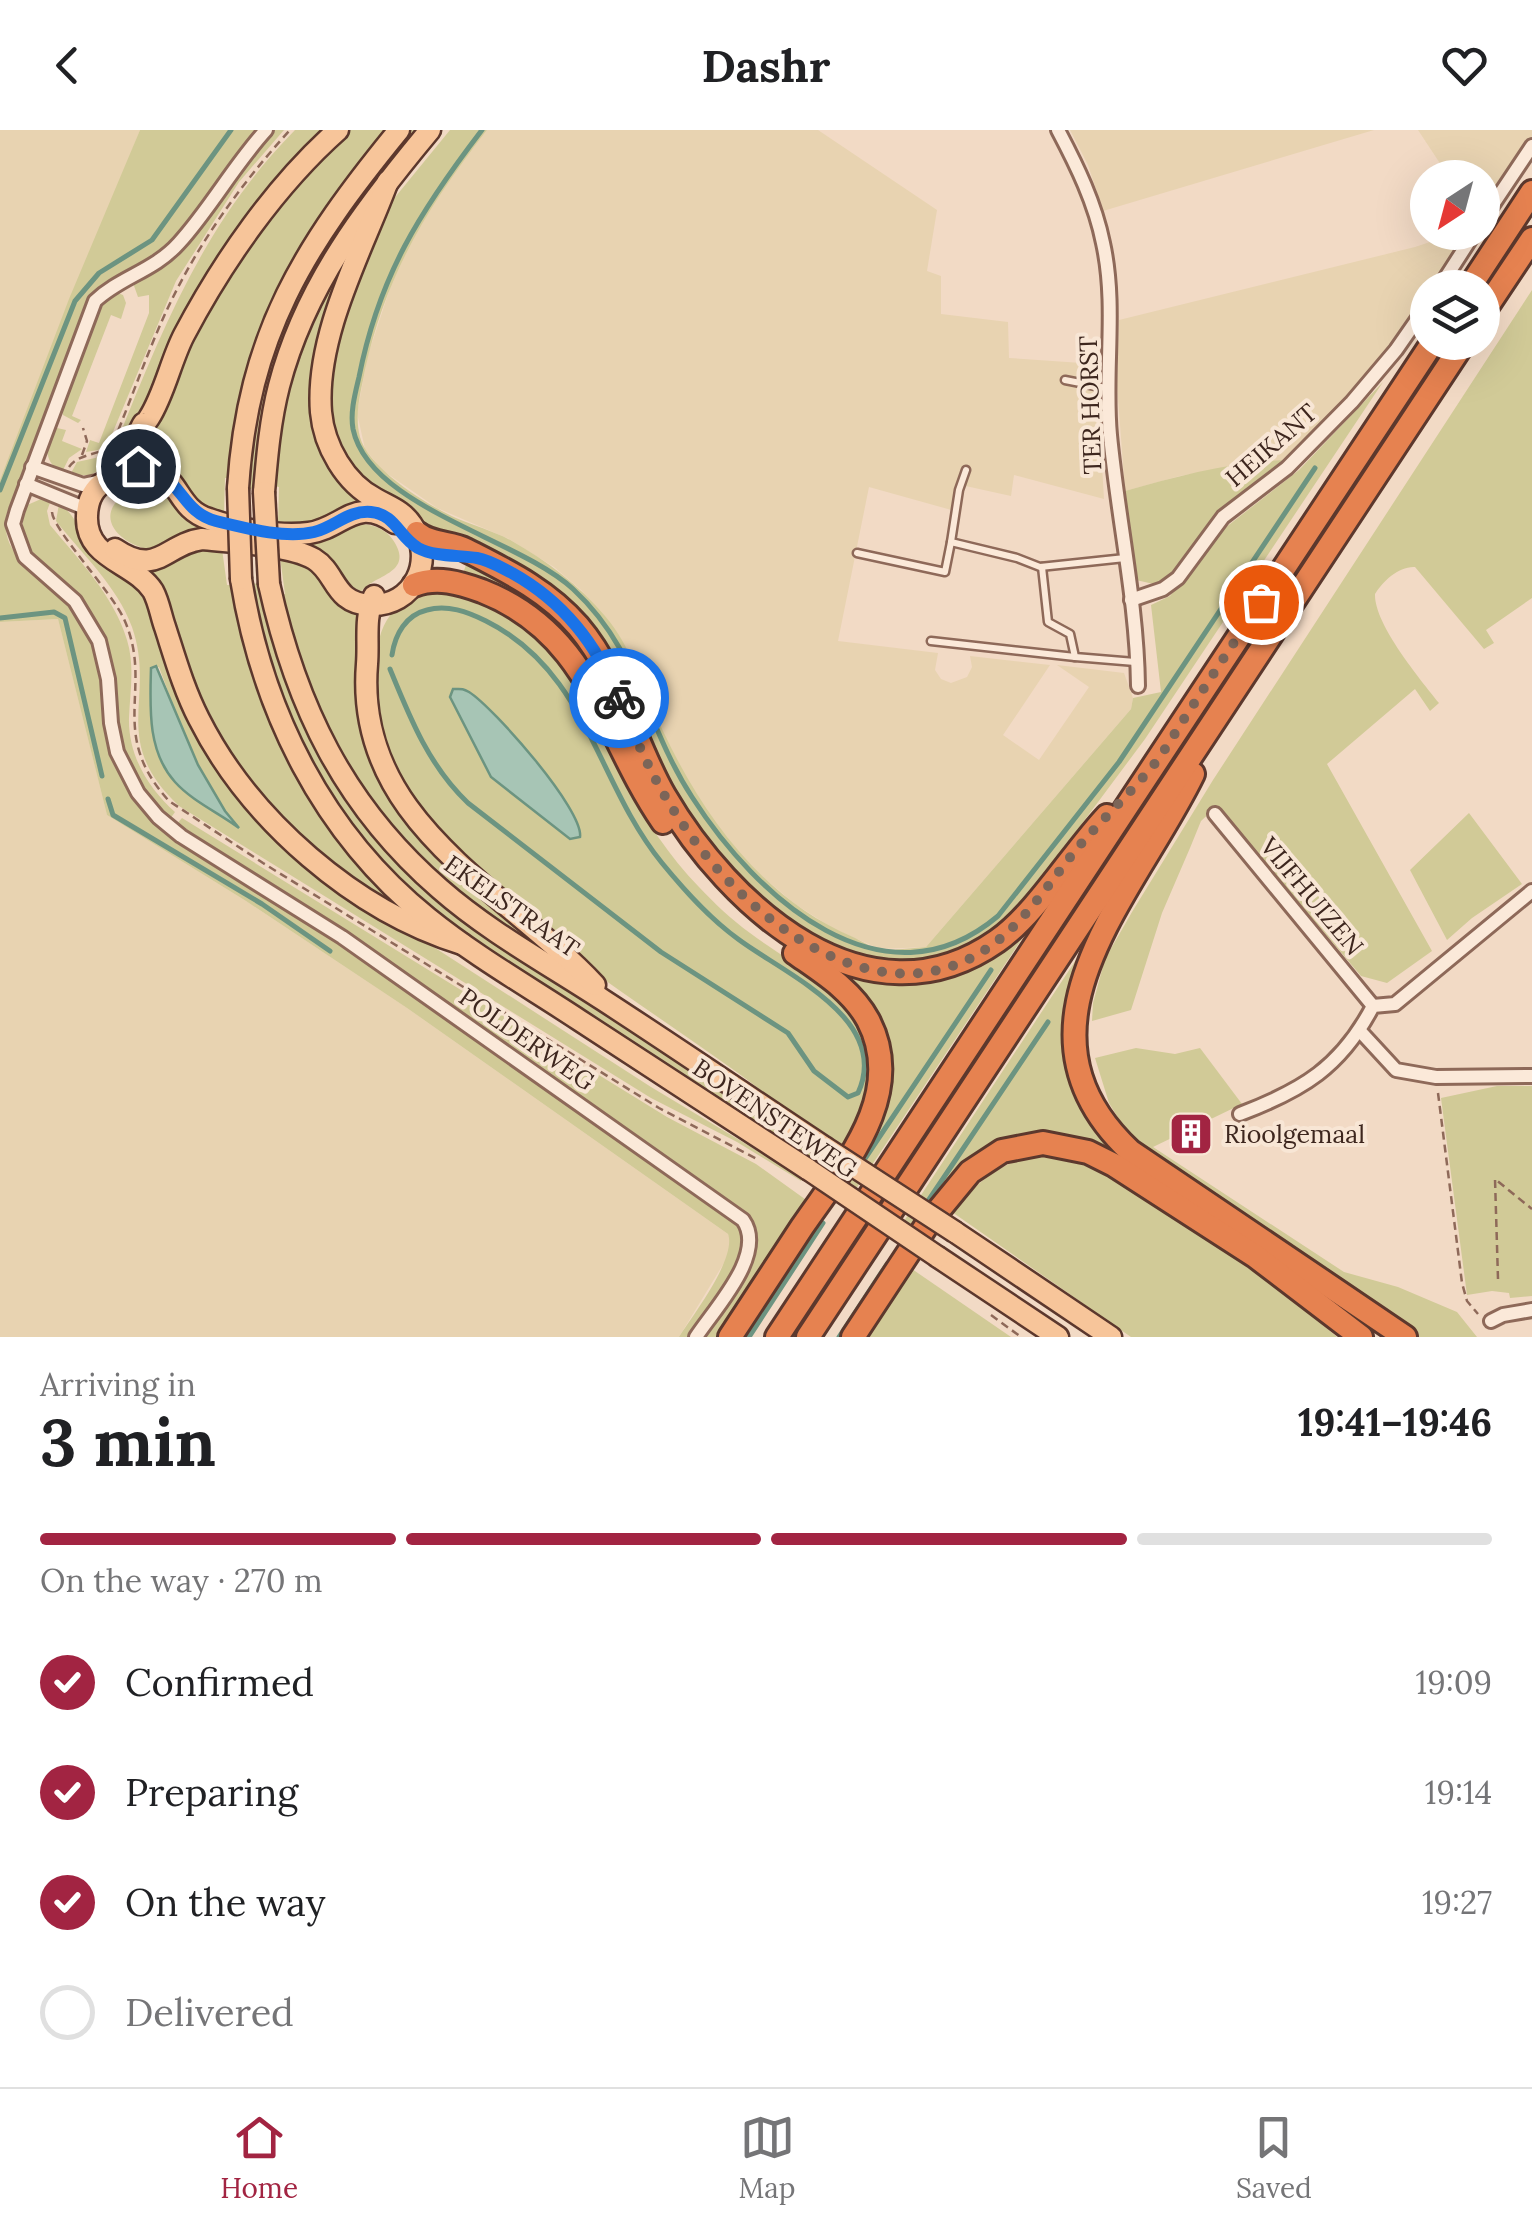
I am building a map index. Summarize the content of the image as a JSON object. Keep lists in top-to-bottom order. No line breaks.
{"streets":{"main road":["EKELSTRAAT","BOVENSTEWEG"],"street":["TER HORST","HEIKANT","VIJFHUIZEN","POLDERWEG"]},"crossings":[["TER HORST","HEIKANT"],["EKELSTRAAT","BOVENSTEWEG"]],"places":{"building":["Rioolgemaal"]},"north":"bottom left","page":{"header":"Dashr","heading":["3 min","Arriving in","19:41–19:46"],"bar":"On the way · 270 m","list":[["Confirmed","19:09"],["Preparing","19:14"],["On the way","19:27"],"Delivered"],"tabs":["Home","Map","Saved"]}}
